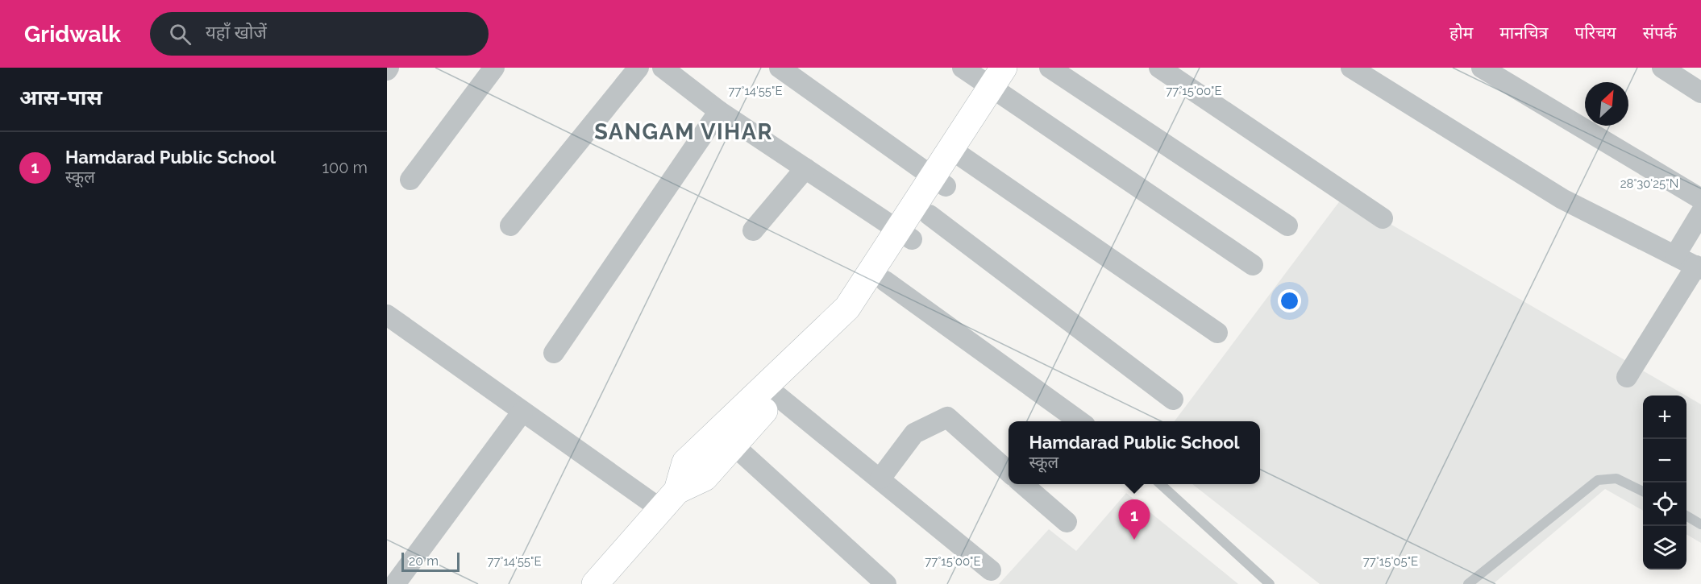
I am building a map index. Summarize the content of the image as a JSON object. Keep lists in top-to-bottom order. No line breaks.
{"districts":["SANGAM VIHAR"],"scale_bar":"20 m","north":"top right","page":{"header":"Gridwalk","search":"यहाँ खोजें","nav":["होम","मानचित्र","परिचय","संपर्क"],"heading":"आस-पास","list":[{"mark":"1","name":"Hamdarad Public School","note":"स्कूल","value":"100 m"}],"map_buttons":["+","−"],"popup":["Hamdarad Public School","स्कूल"],"pins":"1","scale":"20 m"},"coordinates":["77°14'55\"E","77°15'00\"E","28°30'25\"N","77°15'05\"E"]}
